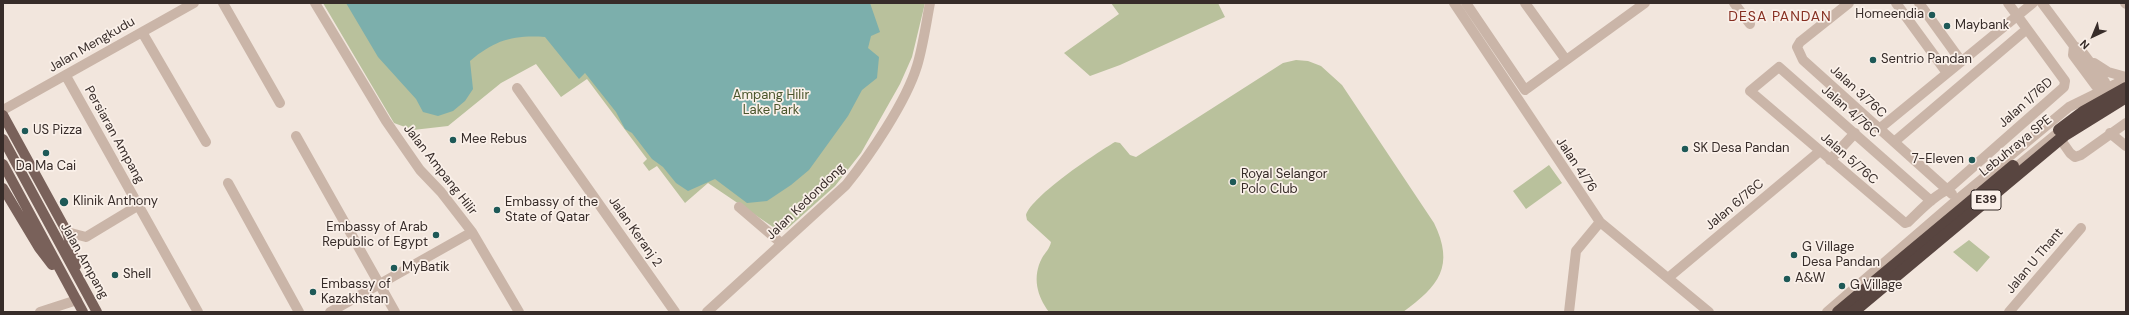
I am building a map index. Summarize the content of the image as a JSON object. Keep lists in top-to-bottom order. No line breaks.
{"streets":{"highway":["Lebuhraya SPE","E39"],"main road":["Jalan Ampang"],"street":["Jalan Mengkudu","Jalan 3/76C","Jalan 1/76D","Jalan 4/76C","Persiaran Ampang","Jalan 5/76C","Jalan 4/76","Jalan Ampang Hilir","Jalan Kedondong","Jalan 6/76C","Jalan Keranj 2","Jalan U Thant"]},"crossings":[["Jalan Mengkudu","Persiaran Ampang"],["Jalan 3/76C","Jalan 1/76D"],["Jalan 4/76C","Jalan 5/76C"],["Jalan 5/76C","Jalan 6/76C"],["Jalan 4/76","Jalan 6/76C"]],"districts":["DESA PANDAN"],"parks":["Ampang Hilir Lake Park"],"places":["Homeendia","Maybank","Sentrio Pandan","US Pizza","Mee Rebus","SK Desa Pandan","Da Ma Cai","7-Eleven","Royal Selangor Polo Club","Klinik Anthony","Embassy of the State of Qatar","Embassy of Arab Republic of Egypt","G Village Desa Pandan","MyBatik","Shell","A&W","G Village","Embassy of Kazakhstan"],"north":"bottom left"}
